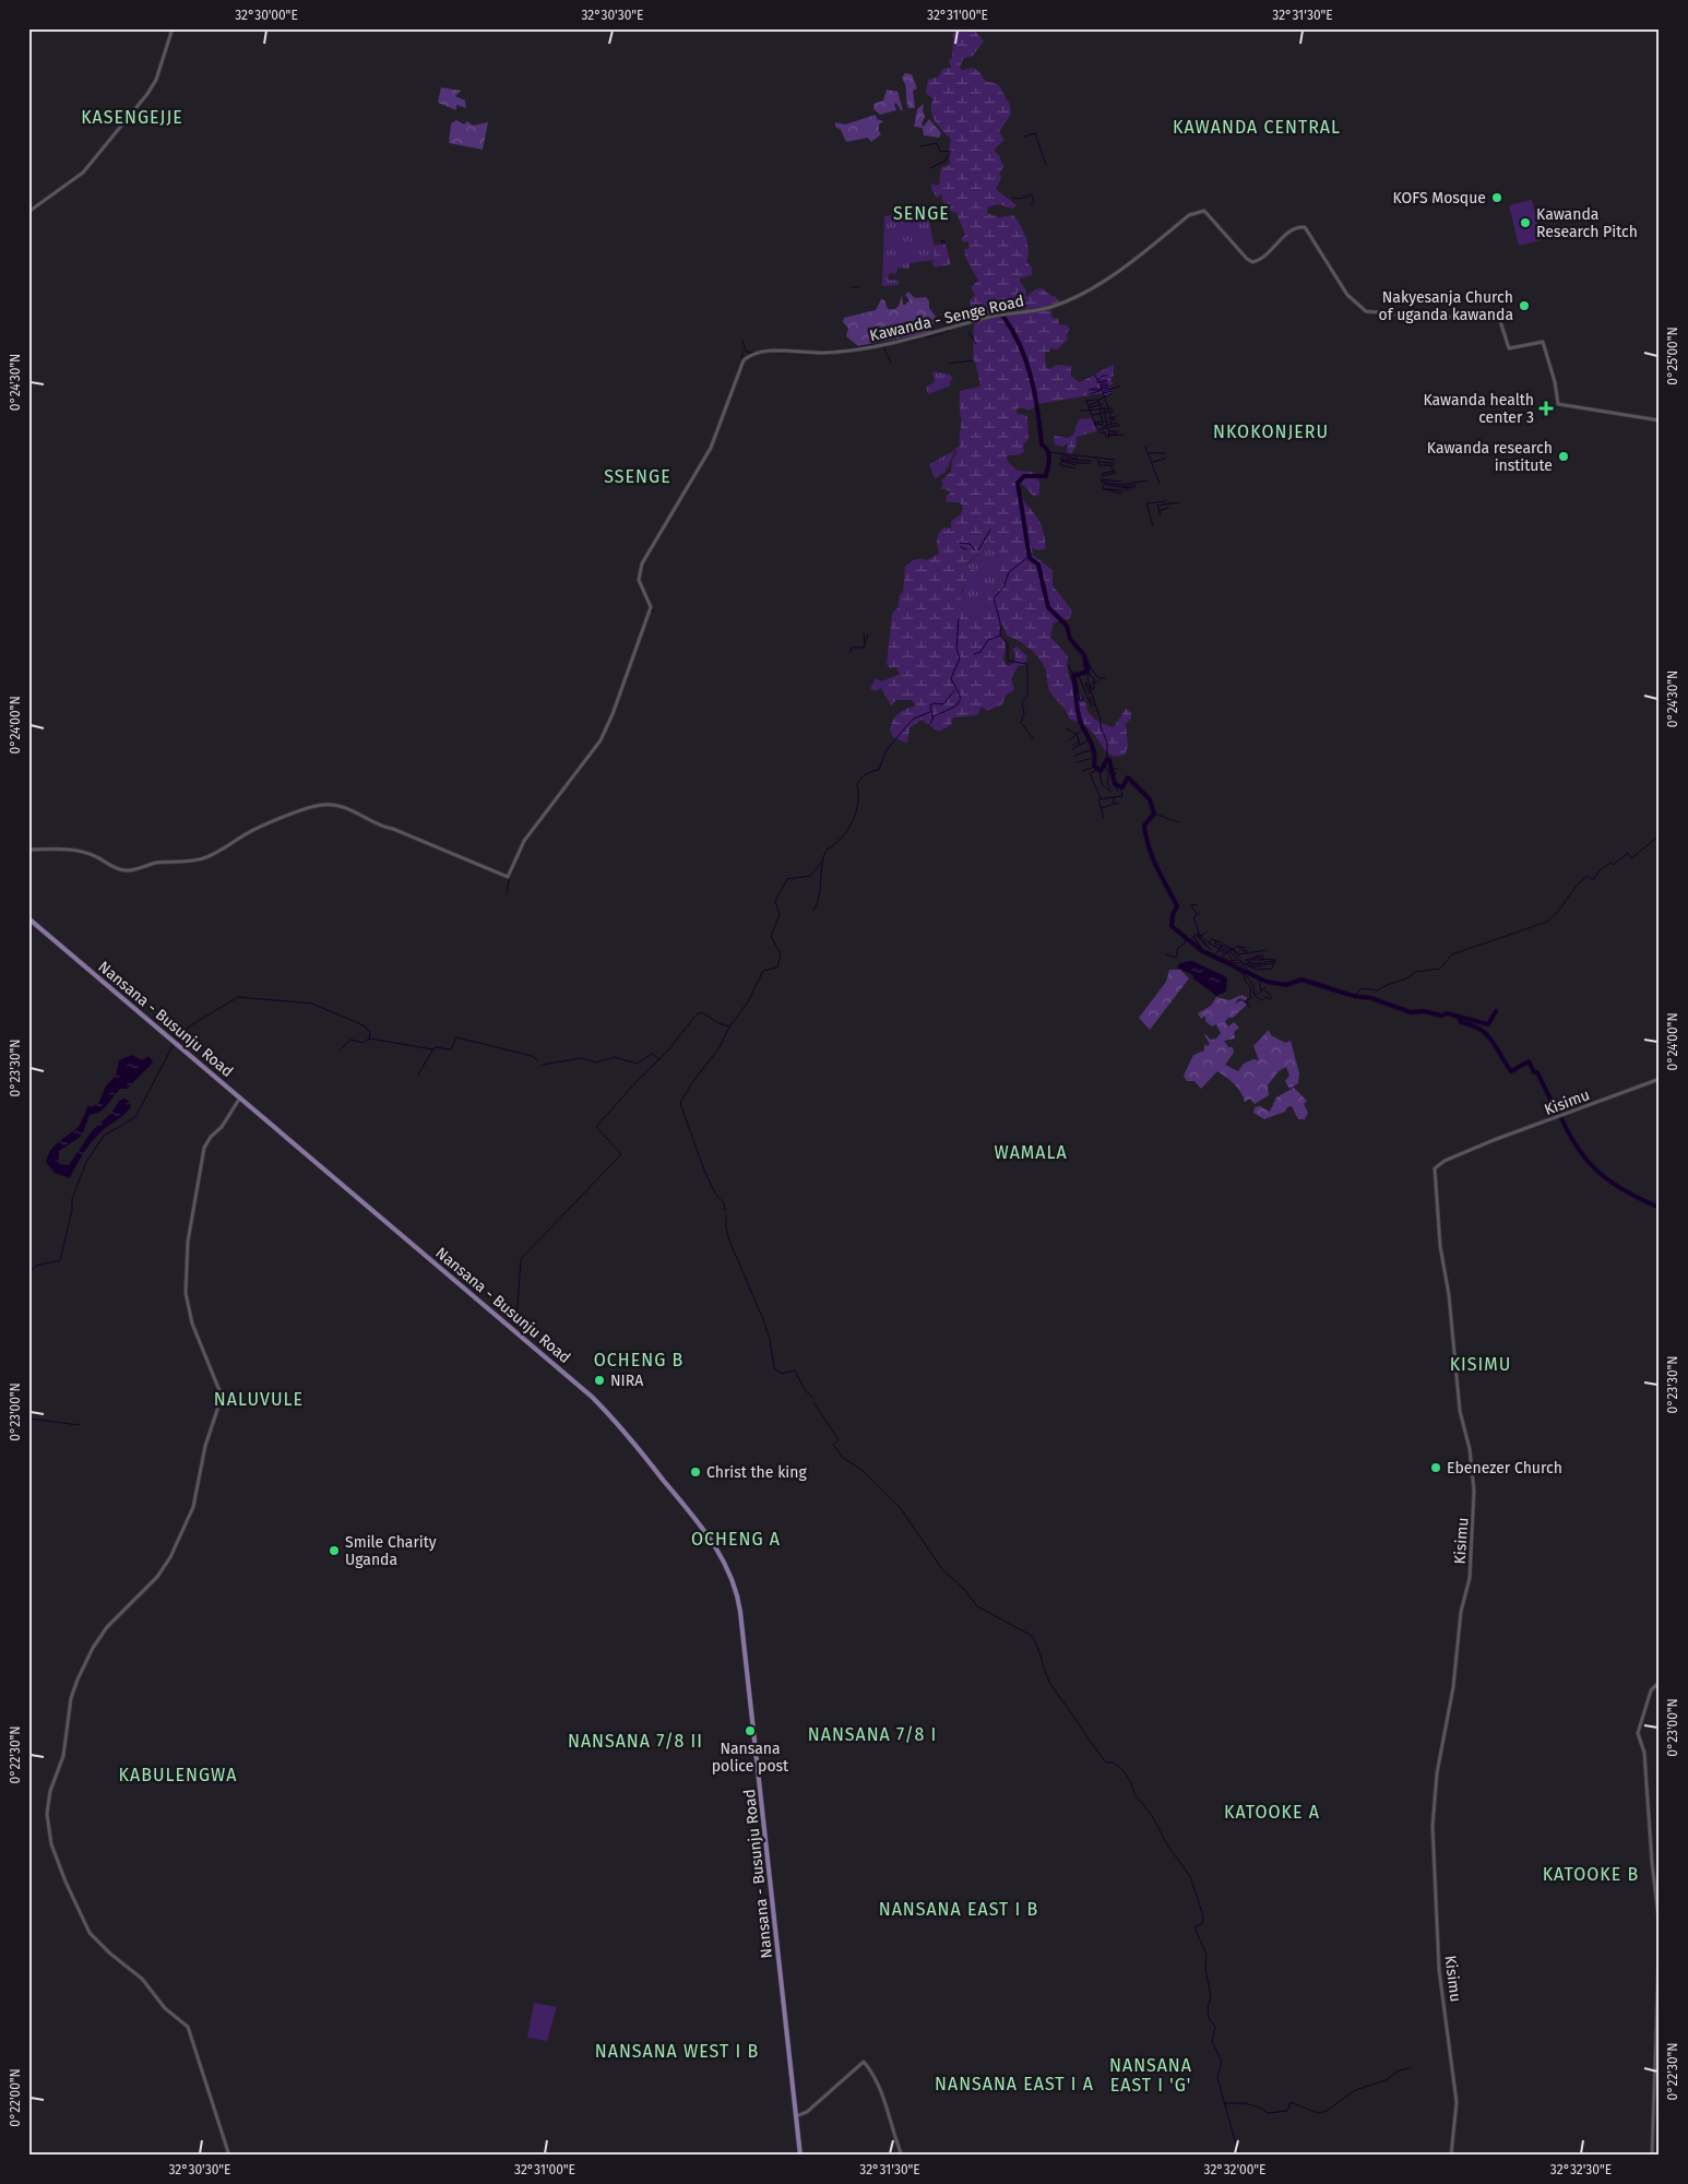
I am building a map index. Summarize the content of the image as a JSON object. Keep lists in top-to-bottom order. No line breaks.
{"streets":{"main road":["Nansana - Busunju Road"],"street":["Kawanda - Senge Road","Kisimu"]},"districts":["KASENGEJJE","KAWANDA CENTRAL","SENGE","NKOKONJERU","SSENGE","WAMALA","OCHENG B","KISIMU","NALUVULE","OCHENG A","NANSANA 7/8 I","NANSANA 7/8 II","KABULENGWA","KATOOKE A","KATOOKE B","NANSANA EAST I B","NANSANA WEST I B","NANSANA EAST I 'G'","NANSANA EAST I A"],"places":{"other":["KOFS Mosque","Kawanda Research Pitch","Nakyesanja Church of uganda kawanda","Kawanda research institute","NIRA","Ebenezer Church","Christ the king","Smile Charity Uganda","Nansana police post"],"health":["Kawanda health center 3"]},"coordinates":["32°30'00\"E","32°30'30\"E","32°31'00\"E","32°31'30\"E","0°25'00\"N","0°24'30\"N","0°24'00\"N","0°23'30\"N","0°23'00\"N","0°22'30\"N","0°22'00\"N","32°32'00\"E","32°32'30\"E"]}
